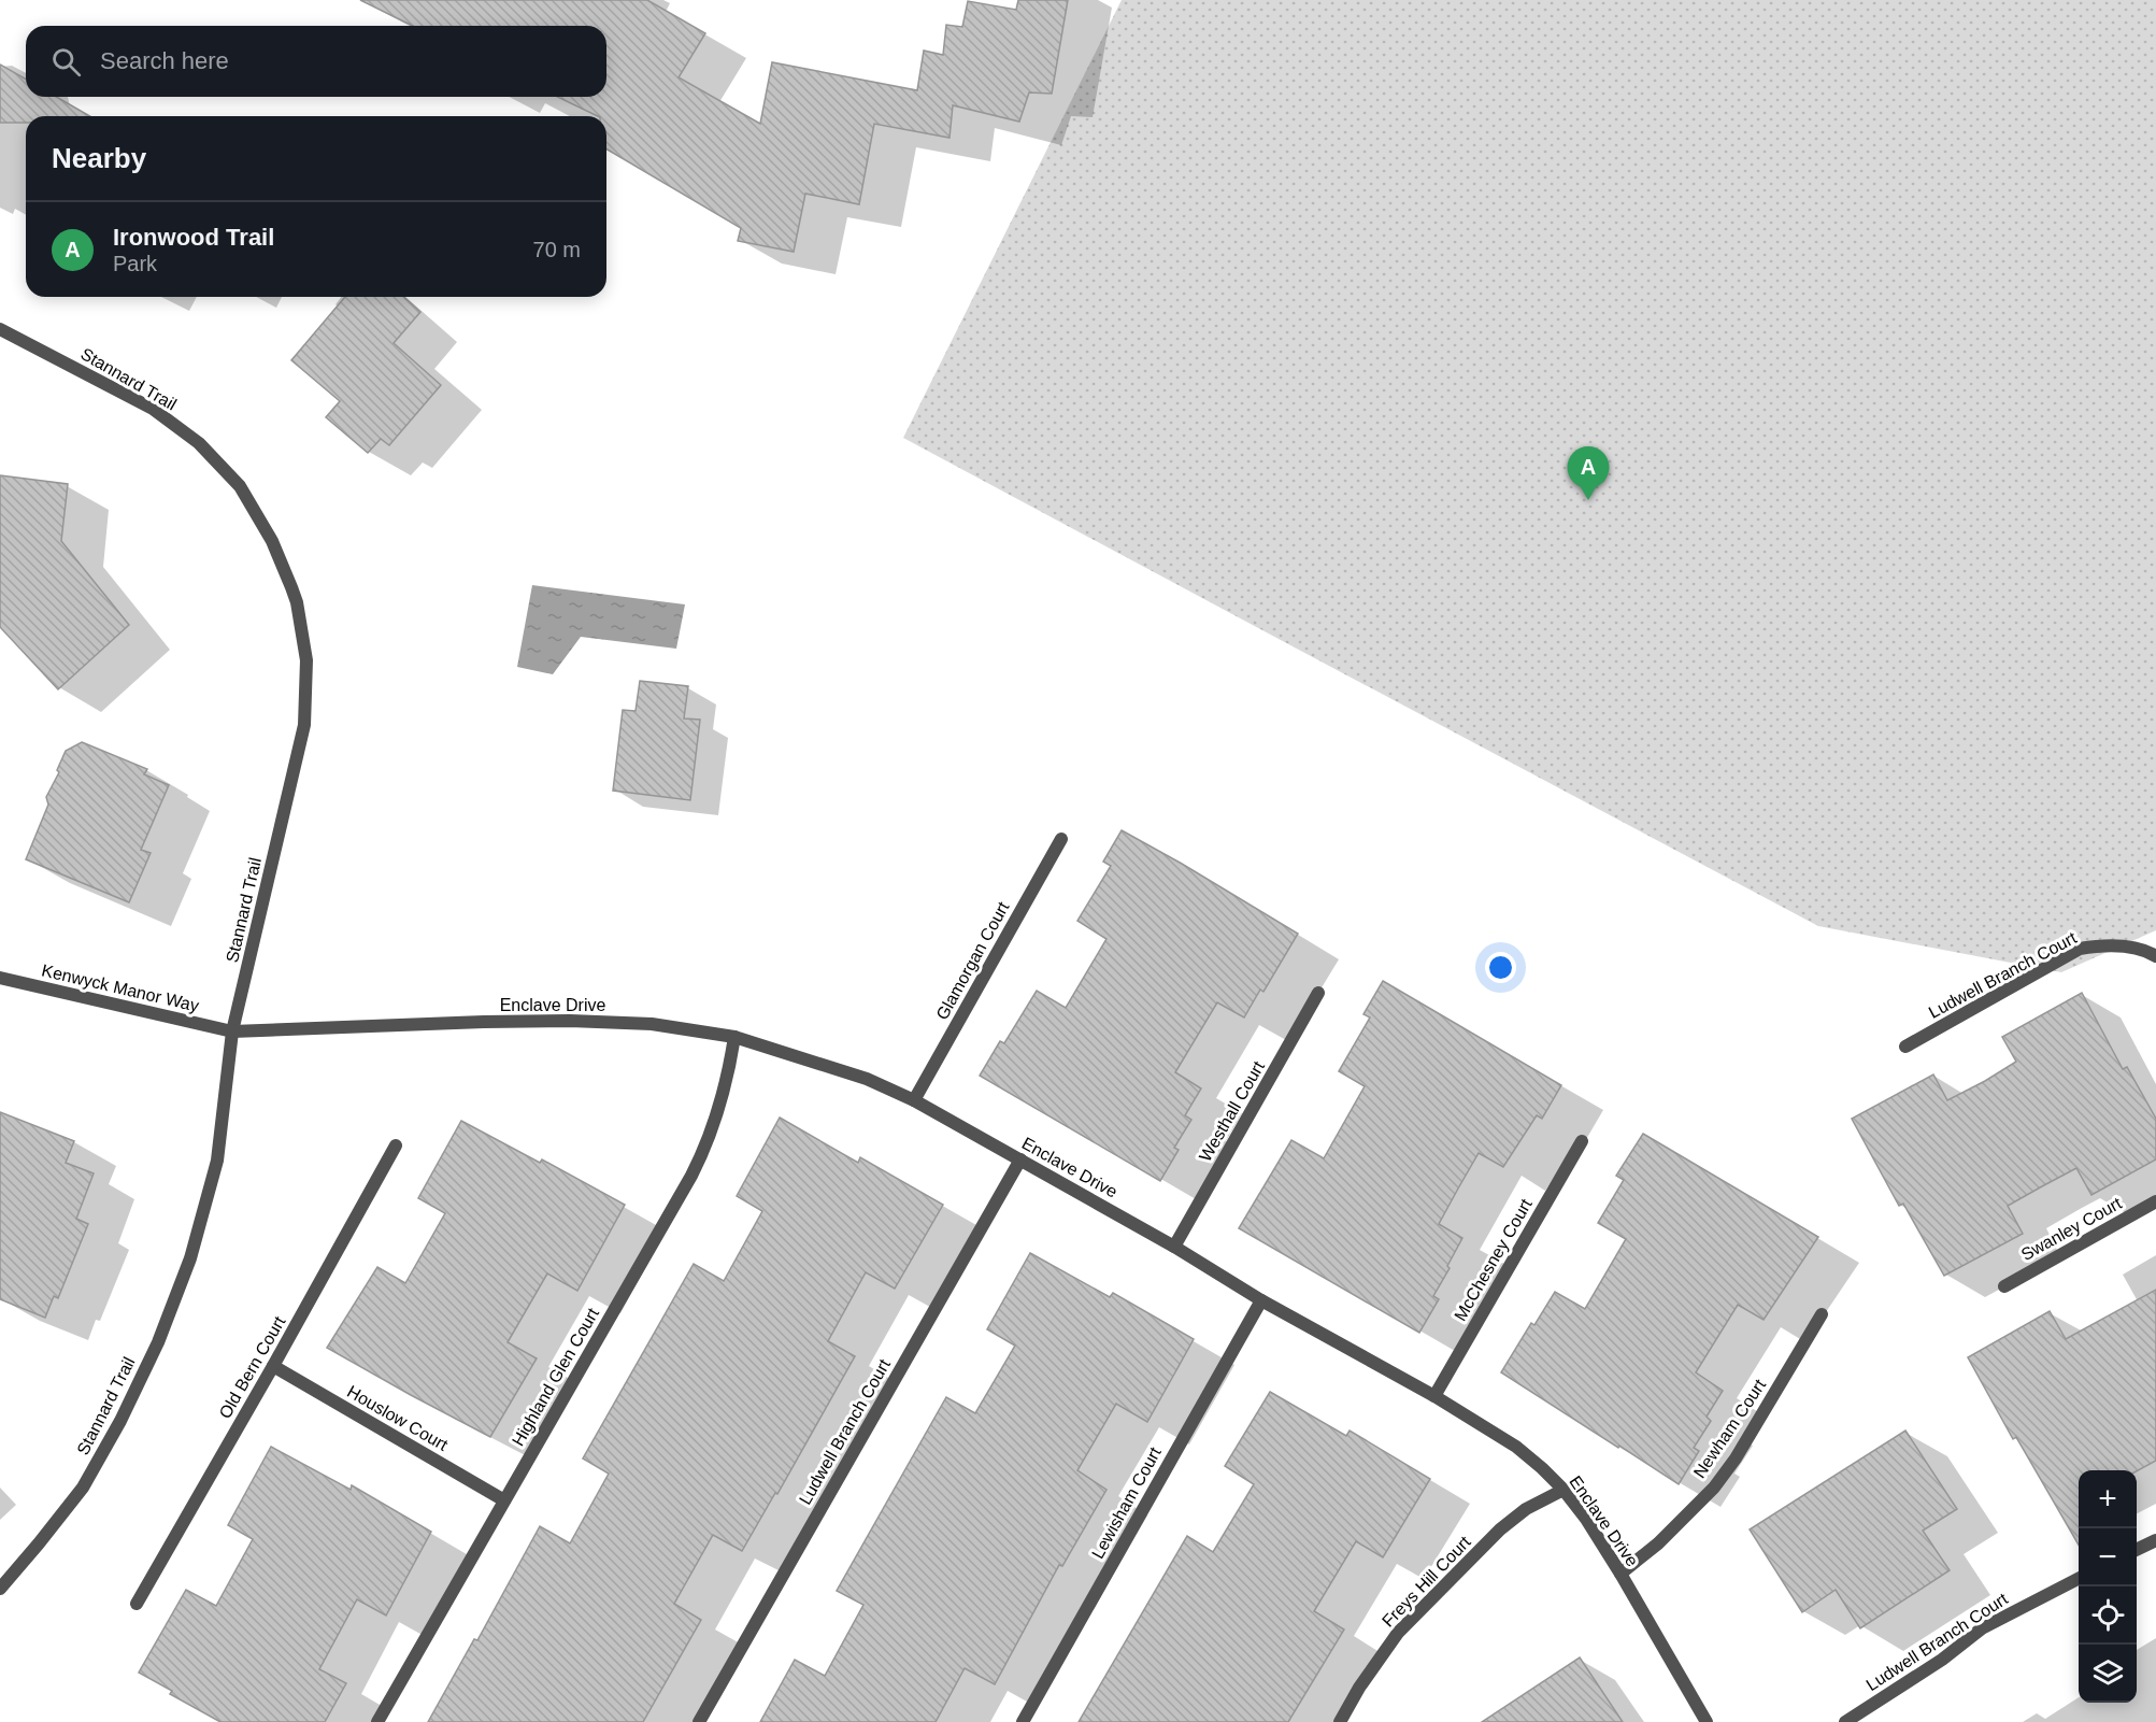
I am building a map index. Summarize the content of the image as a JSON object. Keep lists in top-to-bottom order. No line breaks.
{"streets":{"street":["Stannard Trail","Glamorgan Court","Ludwell Branch Court","Kenwyck Manor Way","Enclave Drive","Westhall Court","Swanley Court","McChesney Court","Old Bern Court","Highland Glen Court","Houslow Court","Newham Court","Lewisham Court","Freys Hill Court"]},"crossings":[["Stannard Trail","Kenwyck Manor Way"],["Stannard Trail","Enclave Drive"],["Glamorgan Court","Enclave Drive"],["Ludwell Branch Court","Enclave Drive"],["Kenwyck Manor Way","Enclave Drive"],["Enclave Drive","Westhall Court"],["Enclave Drive","McChesney Court"],["Enclave Drive","Highland Glen Court"],["Enclave Drive","Newham Court"],["Enclave Drive","Lewisham Court"],["Enclave Drive","Freys Hill Court"],["Old Bern Court","Houslow Court"],["Highland Glen Court","Houslow Court"]],"page":{"search":"Search here","heading":"Nearby","list":[{"mark":"A","name":"Ironwood Trail","note":"Park","value":"70 m"}],"pins":"A","map_buttons":["+","−"]}}
